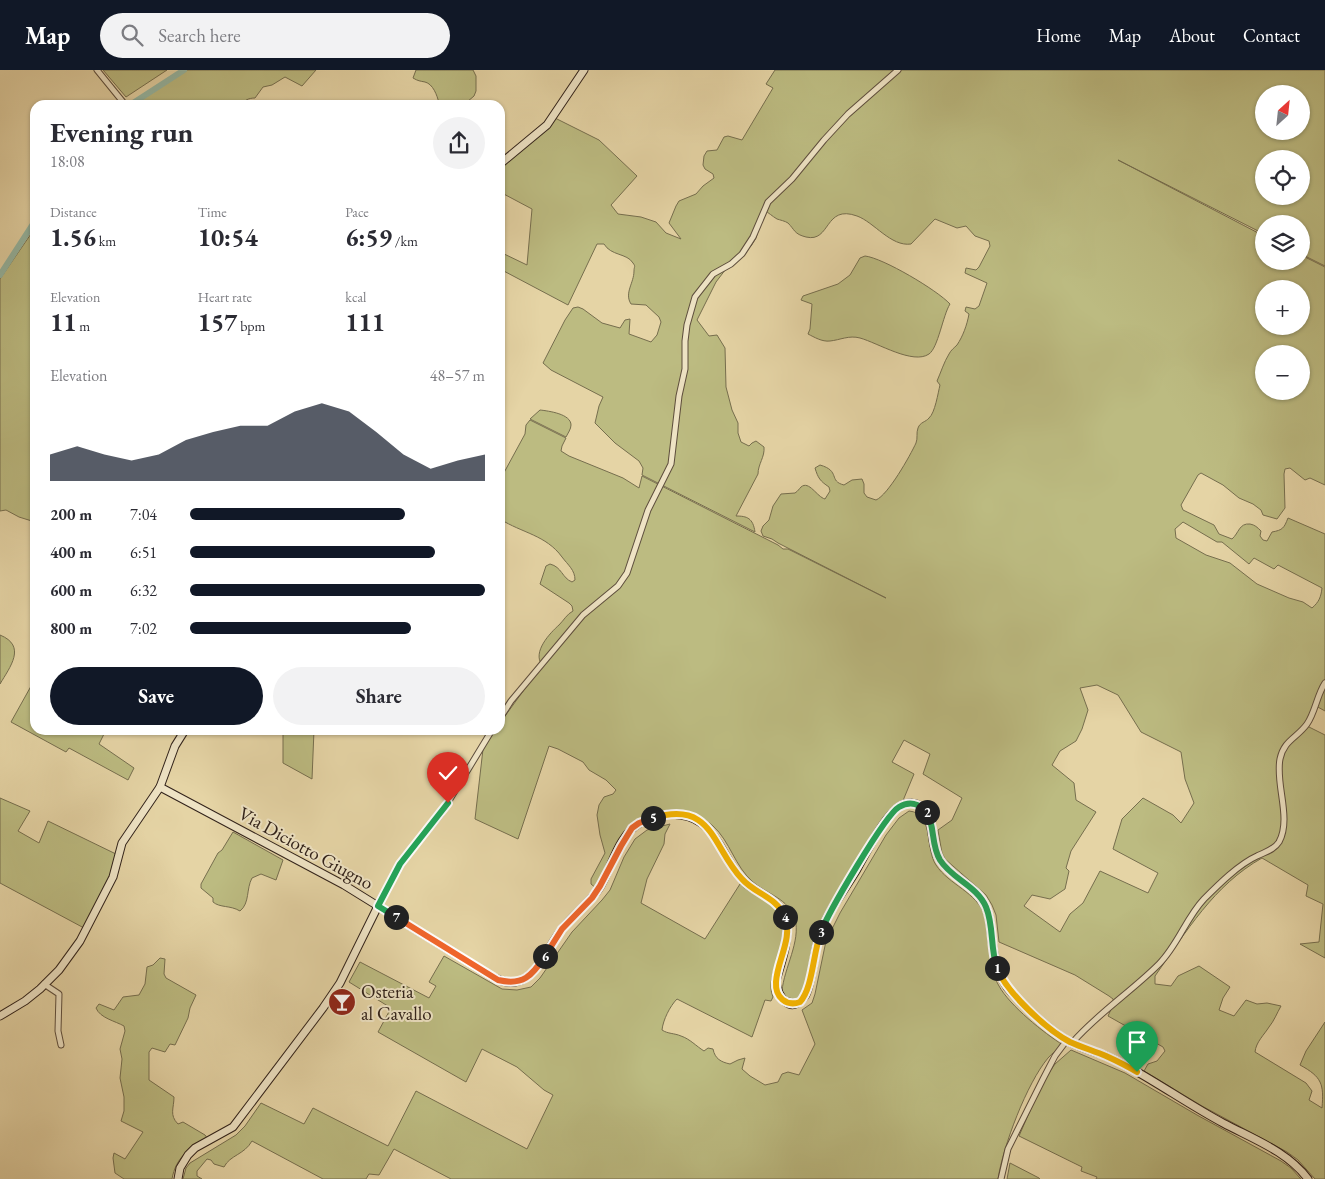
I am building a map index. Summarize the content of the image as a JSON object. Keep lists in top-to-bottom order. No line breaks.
{"streets":{"main road":["Via Diciotto Giugno"]},"places":{"bar":["Osteria al Cavallo"]},"north":"top right","page":{"header":"Map","search":"Search here","nav":["Home","Map","About","Contact"],"map_buttons":["+","−"],"heading":["Evening run","18:08"],"stats":[["Distance","1.56 km"],["Time","10:54"],["Pace","6:59 /km"],["Elevation","11 m"],["Heart rate","157 bpm"],["kcal","111"]],"chart":["Elevation","48–57 m"],"list":[{"name":"200 m","note":"7:04"},{"name":"400 m","note":"6:51"},{"name":"600 m","note":"6:32"},{"name":"800 m","note":"7:02"}],"buttons":["Save","Share"],"pins":["2","5","4","7","3","6","1"]}}
